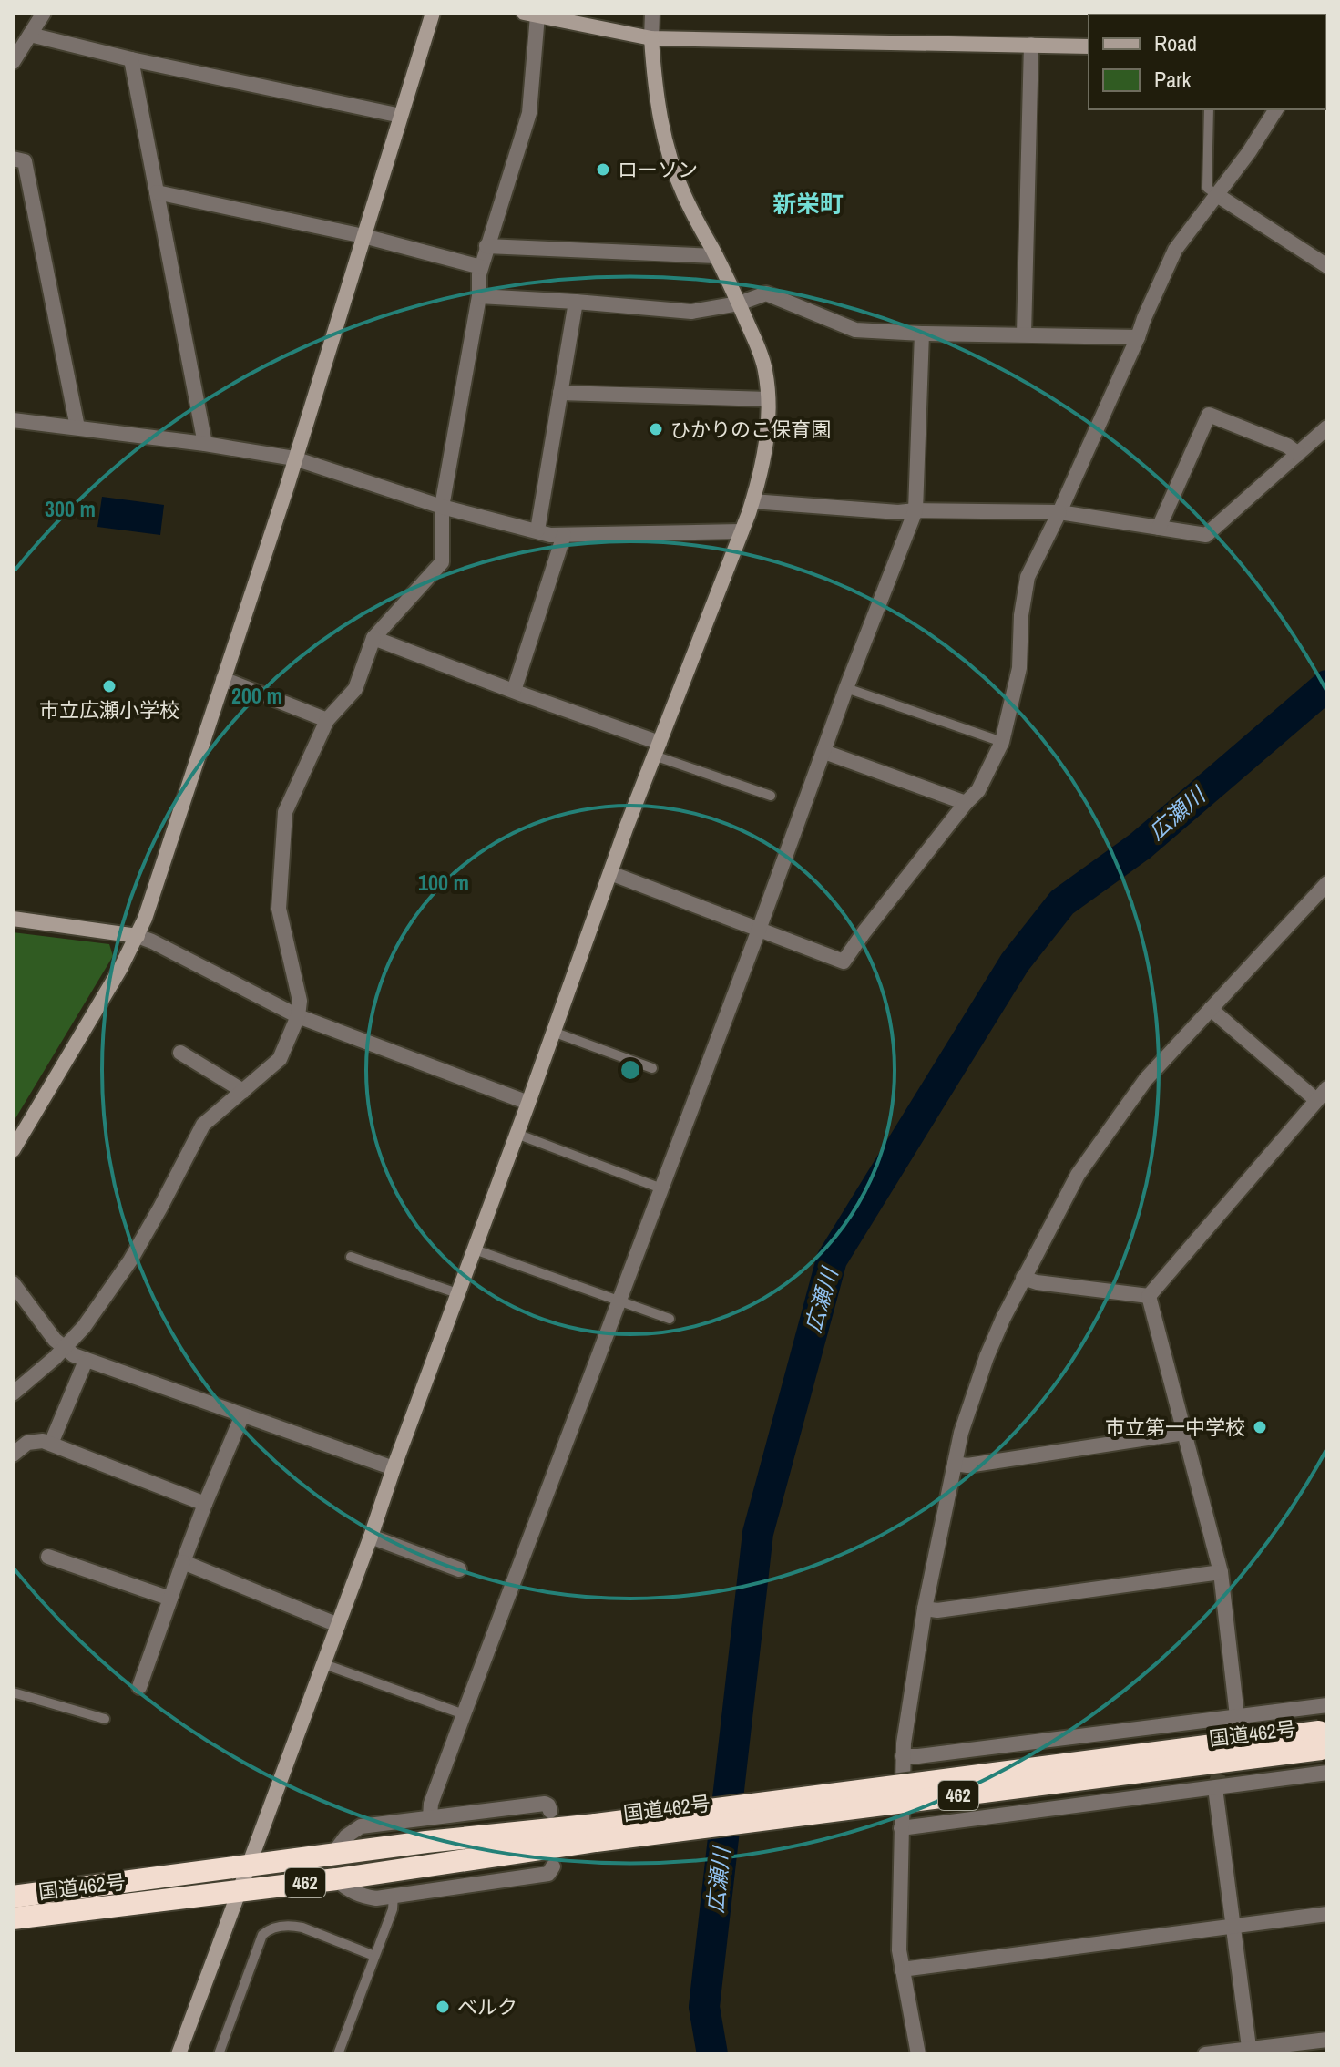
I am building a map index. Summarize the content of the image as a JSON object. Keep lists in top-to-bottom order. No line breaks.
{"streets":{"highway":["国道462号","462"]},"districts":["新栄町"],"water":["広瀬川"],"places":["ローソン","ひかりのこ保育園","市立広瀬小学校","市立第一中学校","ベルク"],"legend":["Road","Park"],"rings":["300 m","200 m","100 m"]}
